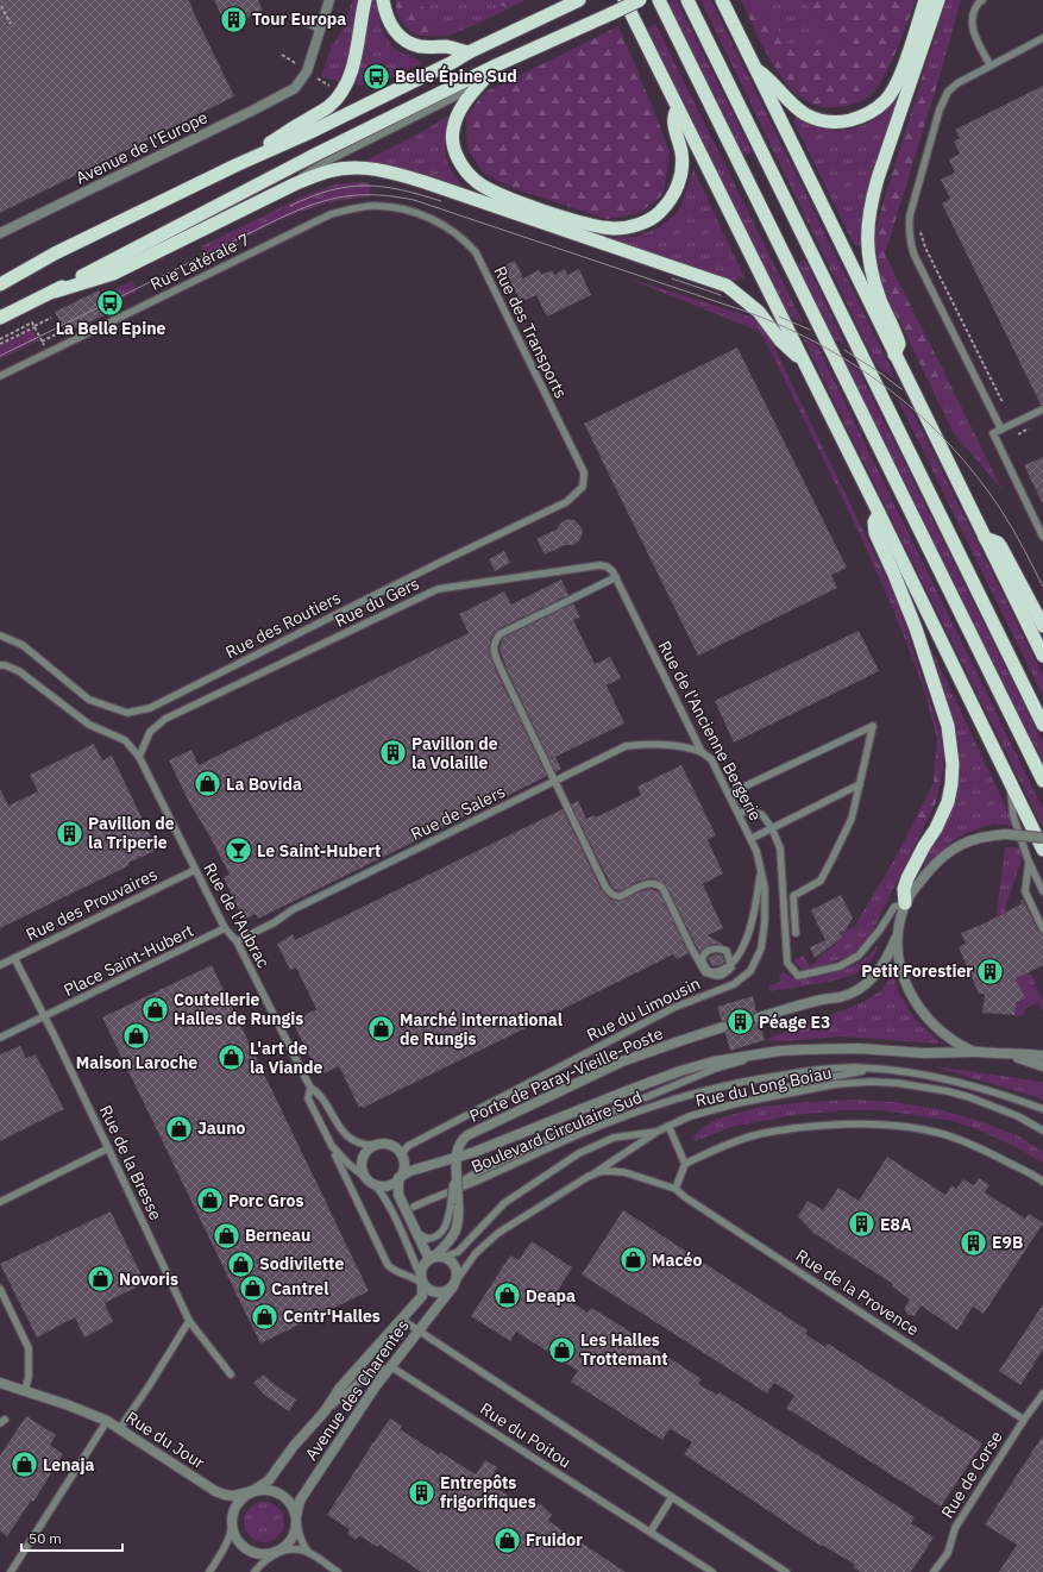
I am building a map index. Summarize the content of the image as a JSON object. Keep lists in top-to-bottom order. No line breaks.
{"streets":{"street":["Avenue de l'Europe","Porte de Paray-Vieille-Poste","Avenue des Charentes","Rue du Jour"],"lane":["Rue Latérale 7","Rue des Transports","Rue du Gers","Rue des Routiers","Rue de l'Ancienne Bergerie","Rue de Salers","Rue des Prouvaires","Rue de l'Aubrac","Place Saint-Hubert","Rue du Limousin","Rue du Long Boiau","Boulevard Circulaire Sud","Rue de la Bresse","Rue de la Provence","Rue du Poitou","Rue de Corse"]},"crossings":[["Rue Latérale 7","Rue des Transports"],["Rue des Transports","Rue des Routiers"],["Rue du Gers","Rue de l'Ancienne Bergerie"],["Rue du Gers","Rue de l'Aubrac"],["Rue de l'Ancienne Bergerie","Rue de Salers"],["Rue de l'Ancienne Bergerie","Rue du Limousin"],["Rue de Salers","Rue de l'Aubrac"],["Rue des Prouvaires","Rue de l'Aubrac"],["Rue des Prouvaires","Rue de la Bresse"],["Rue de l'Aubrac","Place Saint-Hubert"],["Rue de l'Aubrac","Rue du Limousin"],["Rue de l'Aubrac","Porte de Paray-Vieille-Poste"],["Rue de l'Aubrac","Rue du Long Boiau"],["Rue de l'Aubrac","Avenue des Charentes"],["Place Saint-Hubert","Rue de la Bresse"],["Porte de Paray-Vieille-Poste","Rue du Long Boiau"],["Porte de Paray-Vieille-Poste","Avenue des Charentes"],["Rue du Long Boiau","Avenue des Charentes"],["Rue de la Provence","Rue de Corse"],["Avenue des Charentes","Rue du Poitou"],["Avenue des Charentes","Rue du Jour"]],"places":{"building":["Tour Europa","Pavillon de la Volaille","Pavillon de la Triperie","Petit Forestier","Péage E3","E8A","E9B","Entrepôts frigorifiques"],"bus stop":["Belle Épine Sud","La Belle Epine"],"shop":["La Bovida","Coutellerie Halles de Rungis","Marché international de Rungis","Maison Laroche","L'art de la Viande","Jauno","Porc Gros","Berneau","Macéo","Sodivilette","Novoris","Cantrel","Deapa","Centr'Halles","Les Halles Trottemant","Lenaja","Fruidor"],"bar":["Le Saint-Hubert"]},"scale_bar":"50 m"}
